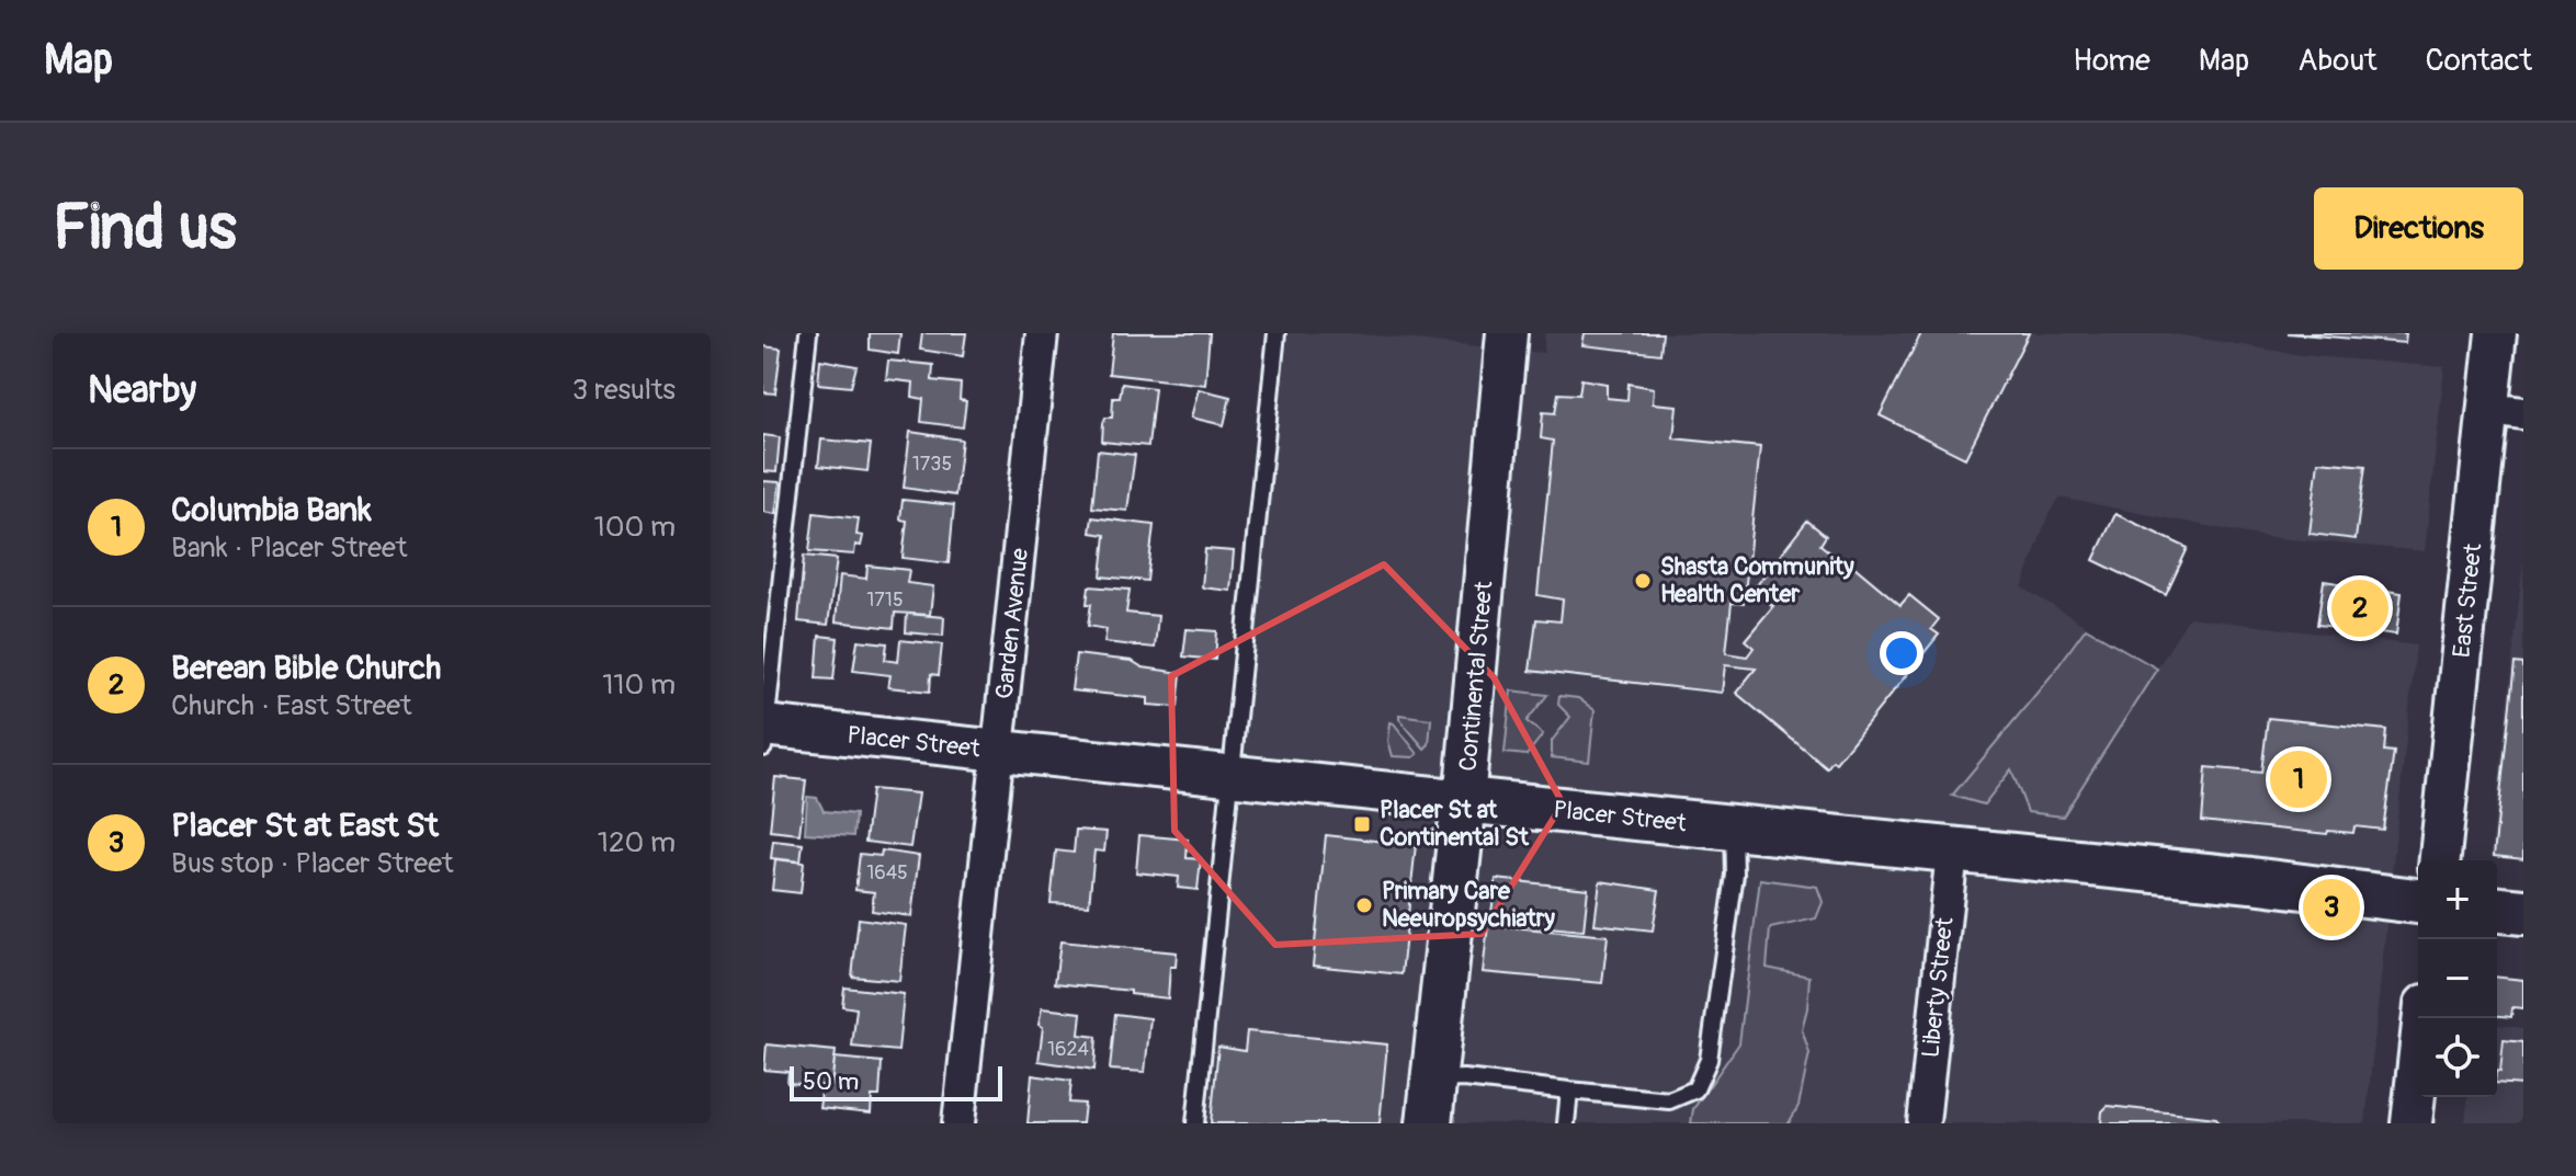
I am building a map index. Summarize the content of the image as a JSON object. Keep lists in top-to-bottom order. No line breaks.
{"streets":{"main road":["Continental Street","Placer Street"],"street":["East Street","Garden Avenue","Liberty Street"]},"crossings":[["Garden Avenue","Placer Street"],["Continental Street","Placer Street"],["Placer Street","Liberty Street"]],"places":{"other":["Shasta Community Health Center","Primary Care Neeuropsychiatry"],"transit":["Placer St at Continental St"]},"house_numbers":["1735","1715","1645","1624"],"scale_bar":"50 m","page":{"header":"Map","nav":["Home","Map","About","Contact"],"buttons":"Directions","title":"Find us","heading":["Nearby","3 results"],"list":[{"mark":"1","name":"Columbia Bank","note":"Bank · Placer Street","value":"100 m"},{"mark":"2","name":"Berean Bible Church","note":"Church · East Street","value":"110 m"},{"mark":"3","name":"Placer St at East St","note":"Bus stop · Placer Street","value":"120 m"}],"pins":["2","1","3"],"map_buttons":["+","−"],"scale":"50 m"}}
